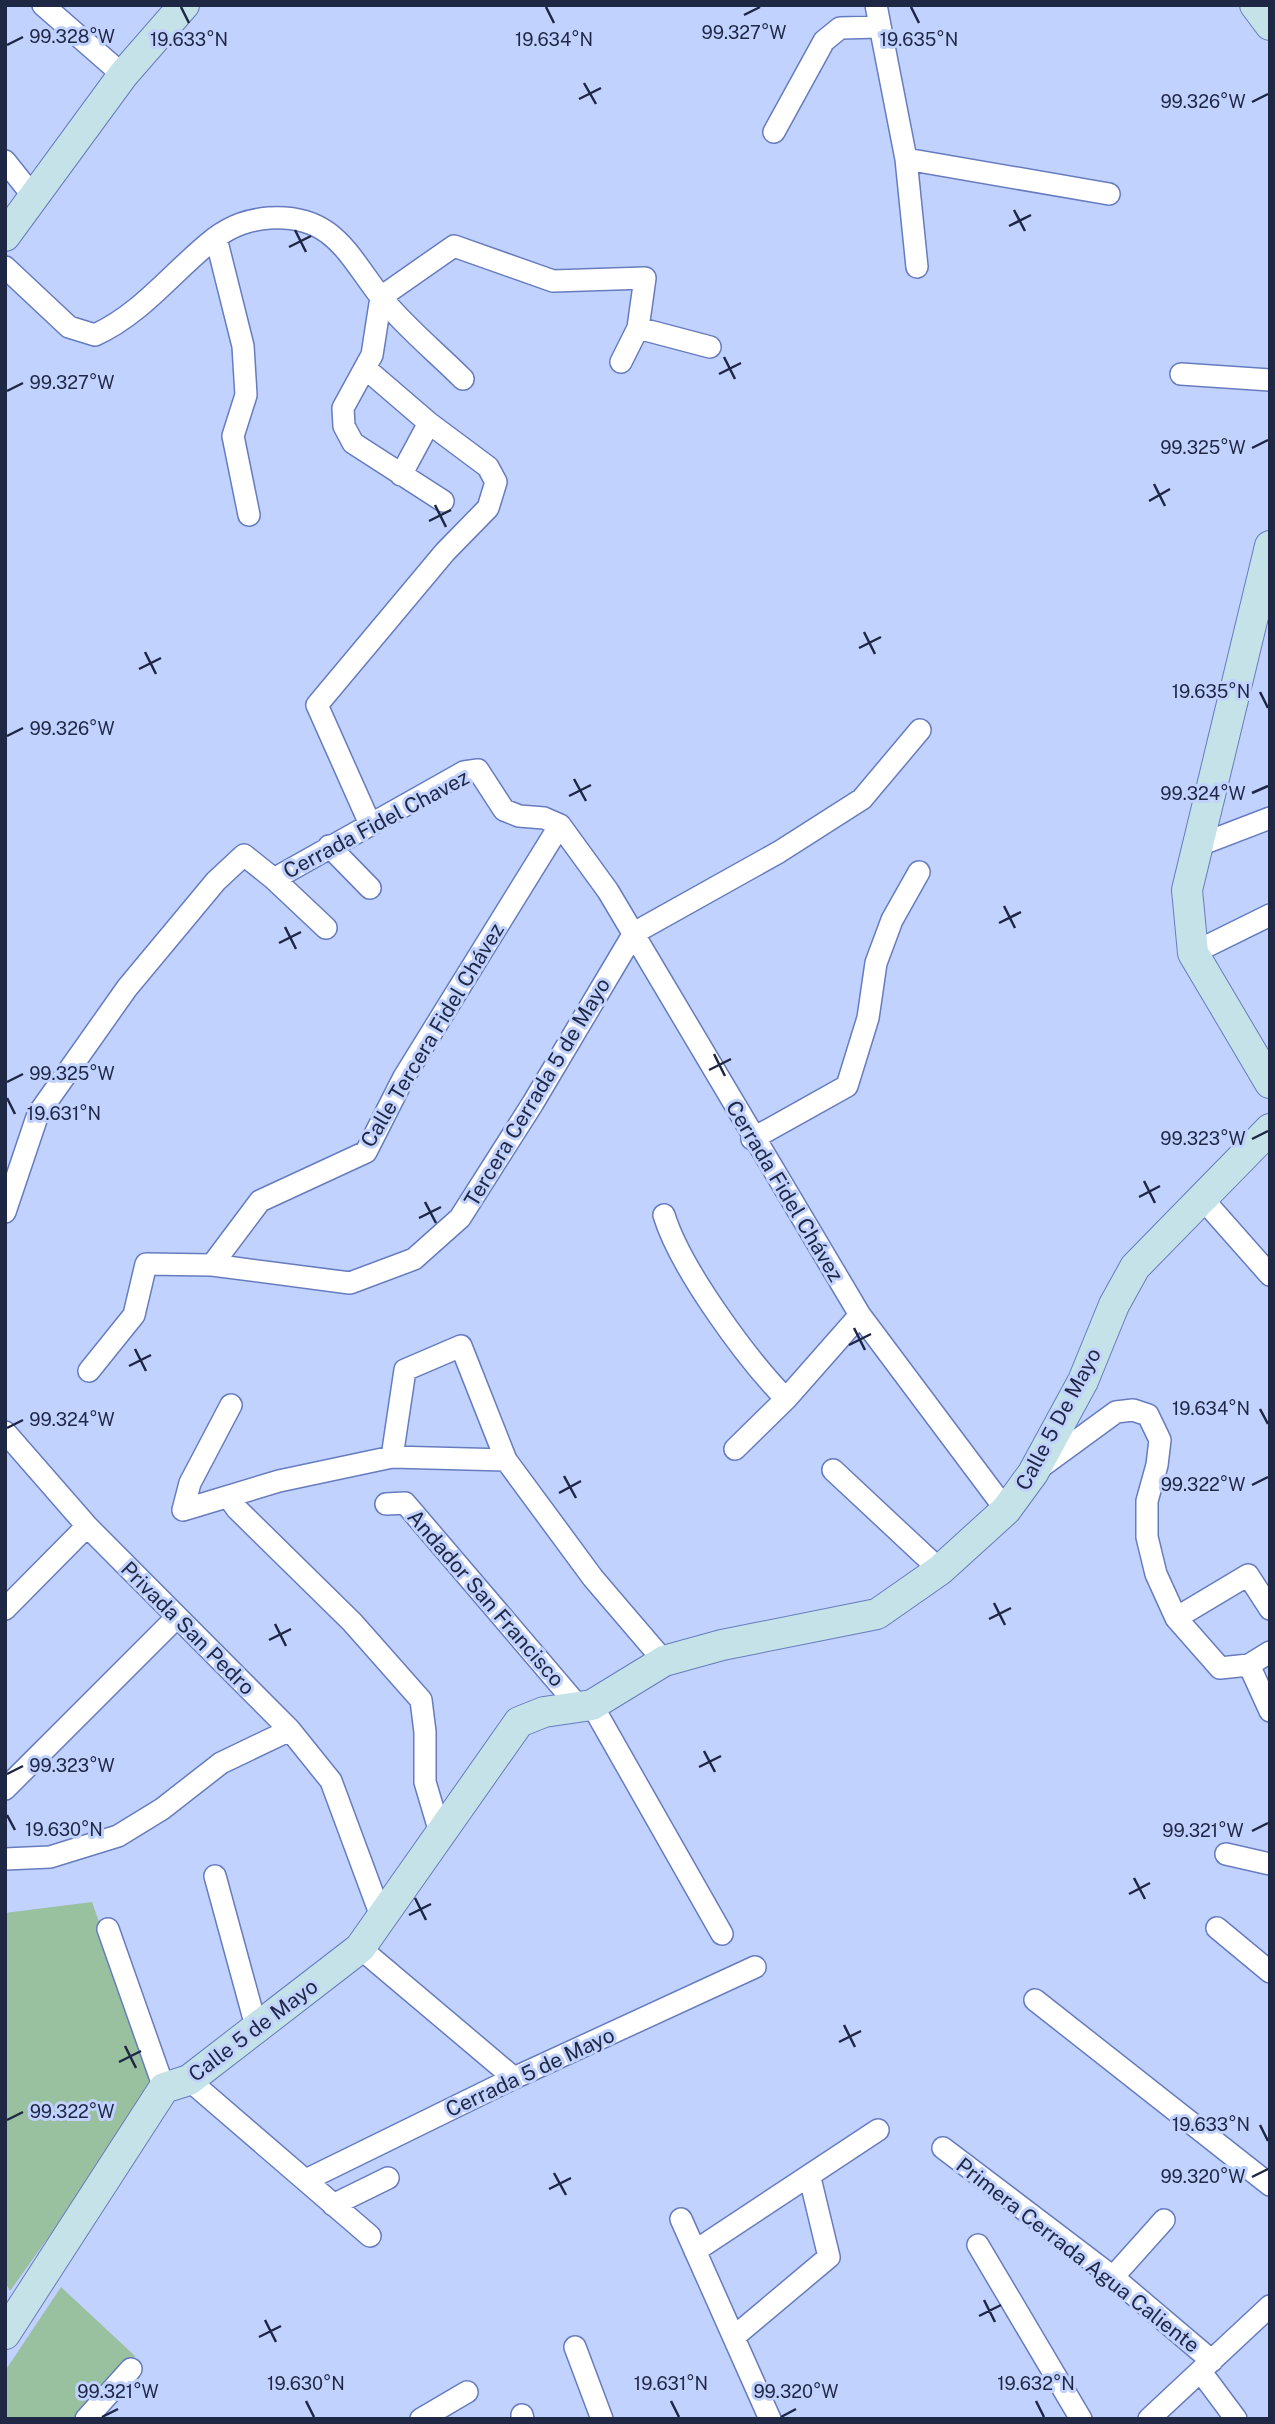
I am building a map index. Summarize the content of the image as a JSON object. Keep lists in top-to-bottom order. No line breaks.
{"streets":{"street":["Cerrada Fidel Chavez","Calle Tercera Fidel Chávez","Tercera Cerrada 5 de Mayo","Cerrada Fidel Chávez","Calle 5 De Mayo","Andador San Francisco","Privada San Pedro","Calle 5 de Mayo","Cerrada 5 de Mayo","Primera Cerrada Agua Caliente"]},"crossings":[["Cerrada Fidel Chavez","Calle Tercera Fidel Chávez"],["Cerrada Fidel Chavez","Cerrada Fidel Chávez"],["Calle Tercera Fidel Chávez","Tercera Cerrada 5 de Mayo"],["Calle Tercera Fidel Chávez","Cerrada Fidel Chávez"],["Tercera Cerrada 5 de Mayo","Cerrada Fidel Chávez"],["Cerrada Fidel Chávez","Calle 5 De Mayo"],["Calle 5 De Mayo","Calle 5 de Mayo"],["Andador San Francisco","Calle 5 de Mayo"],["Privada San Pedro","Calle 5 de Mayo"]],"coordinates":["99.327°W","99.328°W","19.633°N","19.634°N","19.635°N","99.326°W","99.325°W","99.324°W","19.631°N","99.323°W","99.322°W","19.630°N","99.321°W","99.320°W","19.632°N"]}
